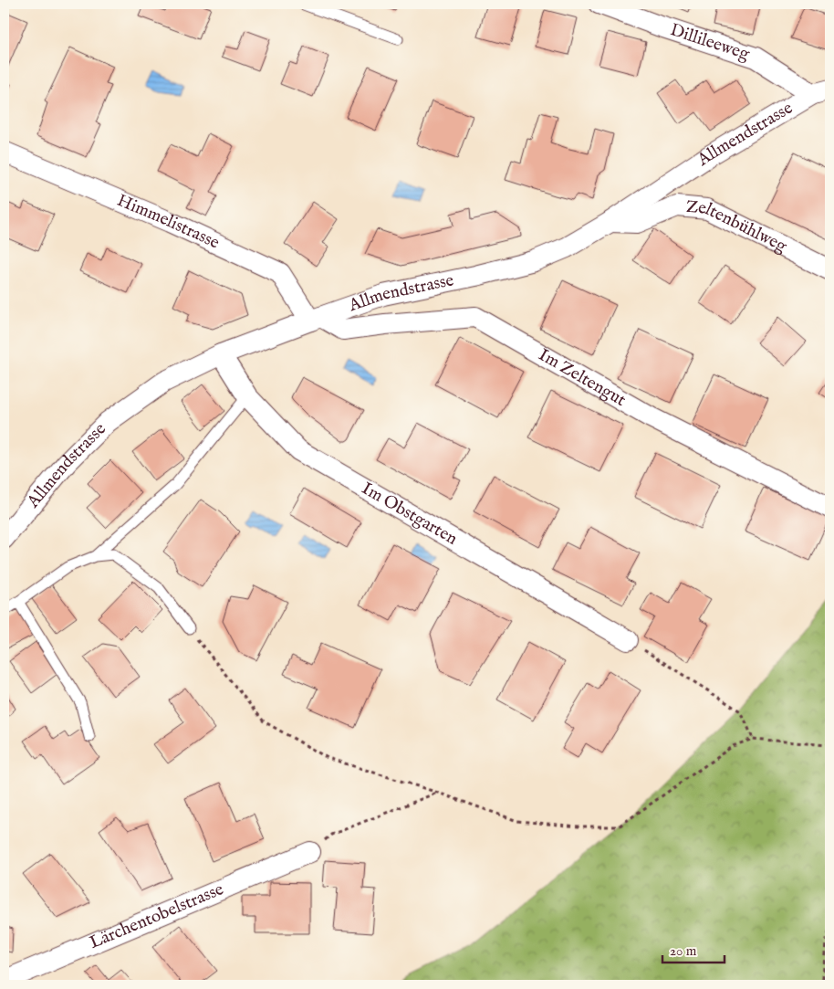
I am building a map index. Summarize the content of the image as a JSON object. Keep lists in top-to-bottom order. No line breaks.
{"streets":{"street":["Dillileeweg","Allmendstrasse","Himmelistrasse","Zeltenbühlweg","Im Zeltengut","Im Obstgarten","Lärchentobelstrasse"]},"crossings":[["Dillileeweg","Allmendstrasse"],["Allmendstrasse","Himmelistrasse"],["Allmendstrasse","Zeltenbühlweg"],["Allmendstrasse","Im Zeltengut"],["Allmendstrasse","Im Obstgarten"],["Himmelistrasse","Im Zeltengut"]],"scale_bar":"20 m"}
